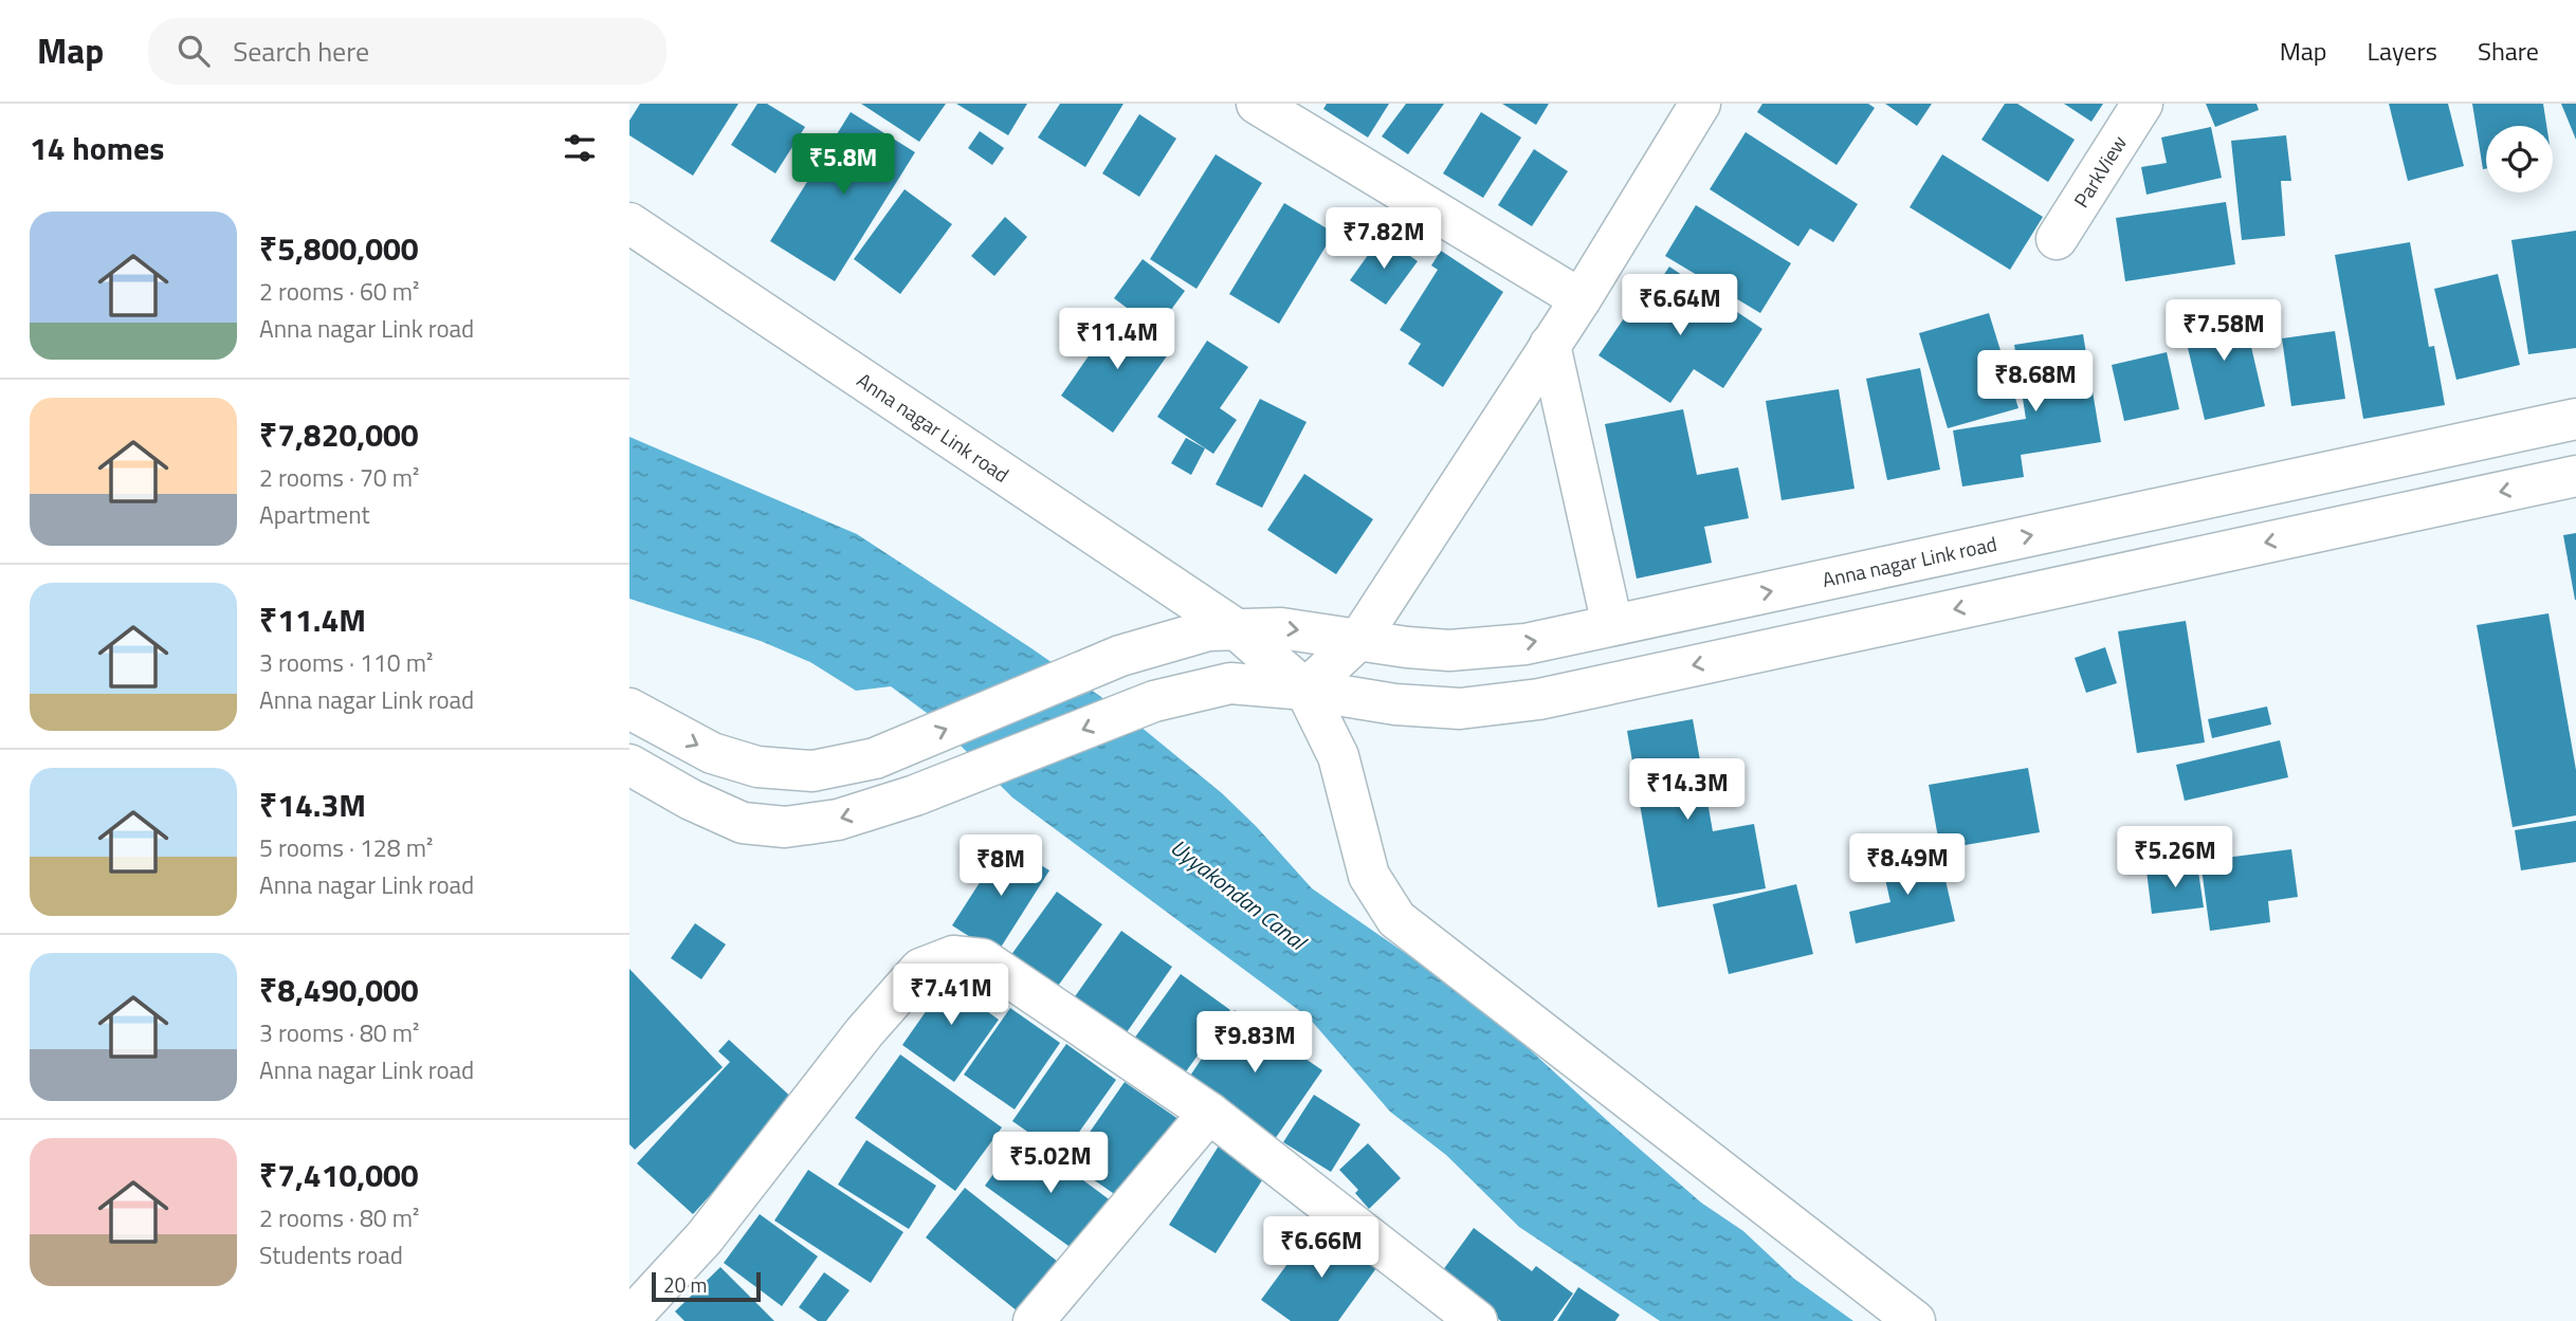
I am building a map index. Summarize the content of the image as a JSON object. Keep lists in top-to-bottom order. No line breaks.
{"streets":{"street":["ParkView","Anna nagar Link road"]},"water":["Uyyakondan Canal"],"scale_bar":"20 m","page":{"header":"Map","search":"Search here","nav":["Map","Layers","Share"],"heading":"14 homes","price":["₹5.8M","₹7.82M","₹6.64M","₹7.58M","₹11.4M","₹8.68M","₹14.3M","₹5.26M","₹8.49M","₹8M","₹7.41M","₹9.83M","₹5.02M","₹6.66M"],"list":[{"name":"₹5,800,000","note":"2 rooms · 60 m² · Anna nagar Link road"},{"name":"₹7,820,000","note":"2 rooms · 70 m² · Apartment"},{"name":"₹11.4M","note":"3 rooms · 110 m² · Anna nagar Link road"},{"name":"₹14.3M","note":"5 rooms · 128 m² · Anna nagar Link road"},{"name":"₹8,490,000","note":"3 rooms · 80 m² · Anna nagar Link road"},{"name":"₹7,410,000","note":"2 rooms · 80 m² · Students road"}],"scale":"20 m"}}
